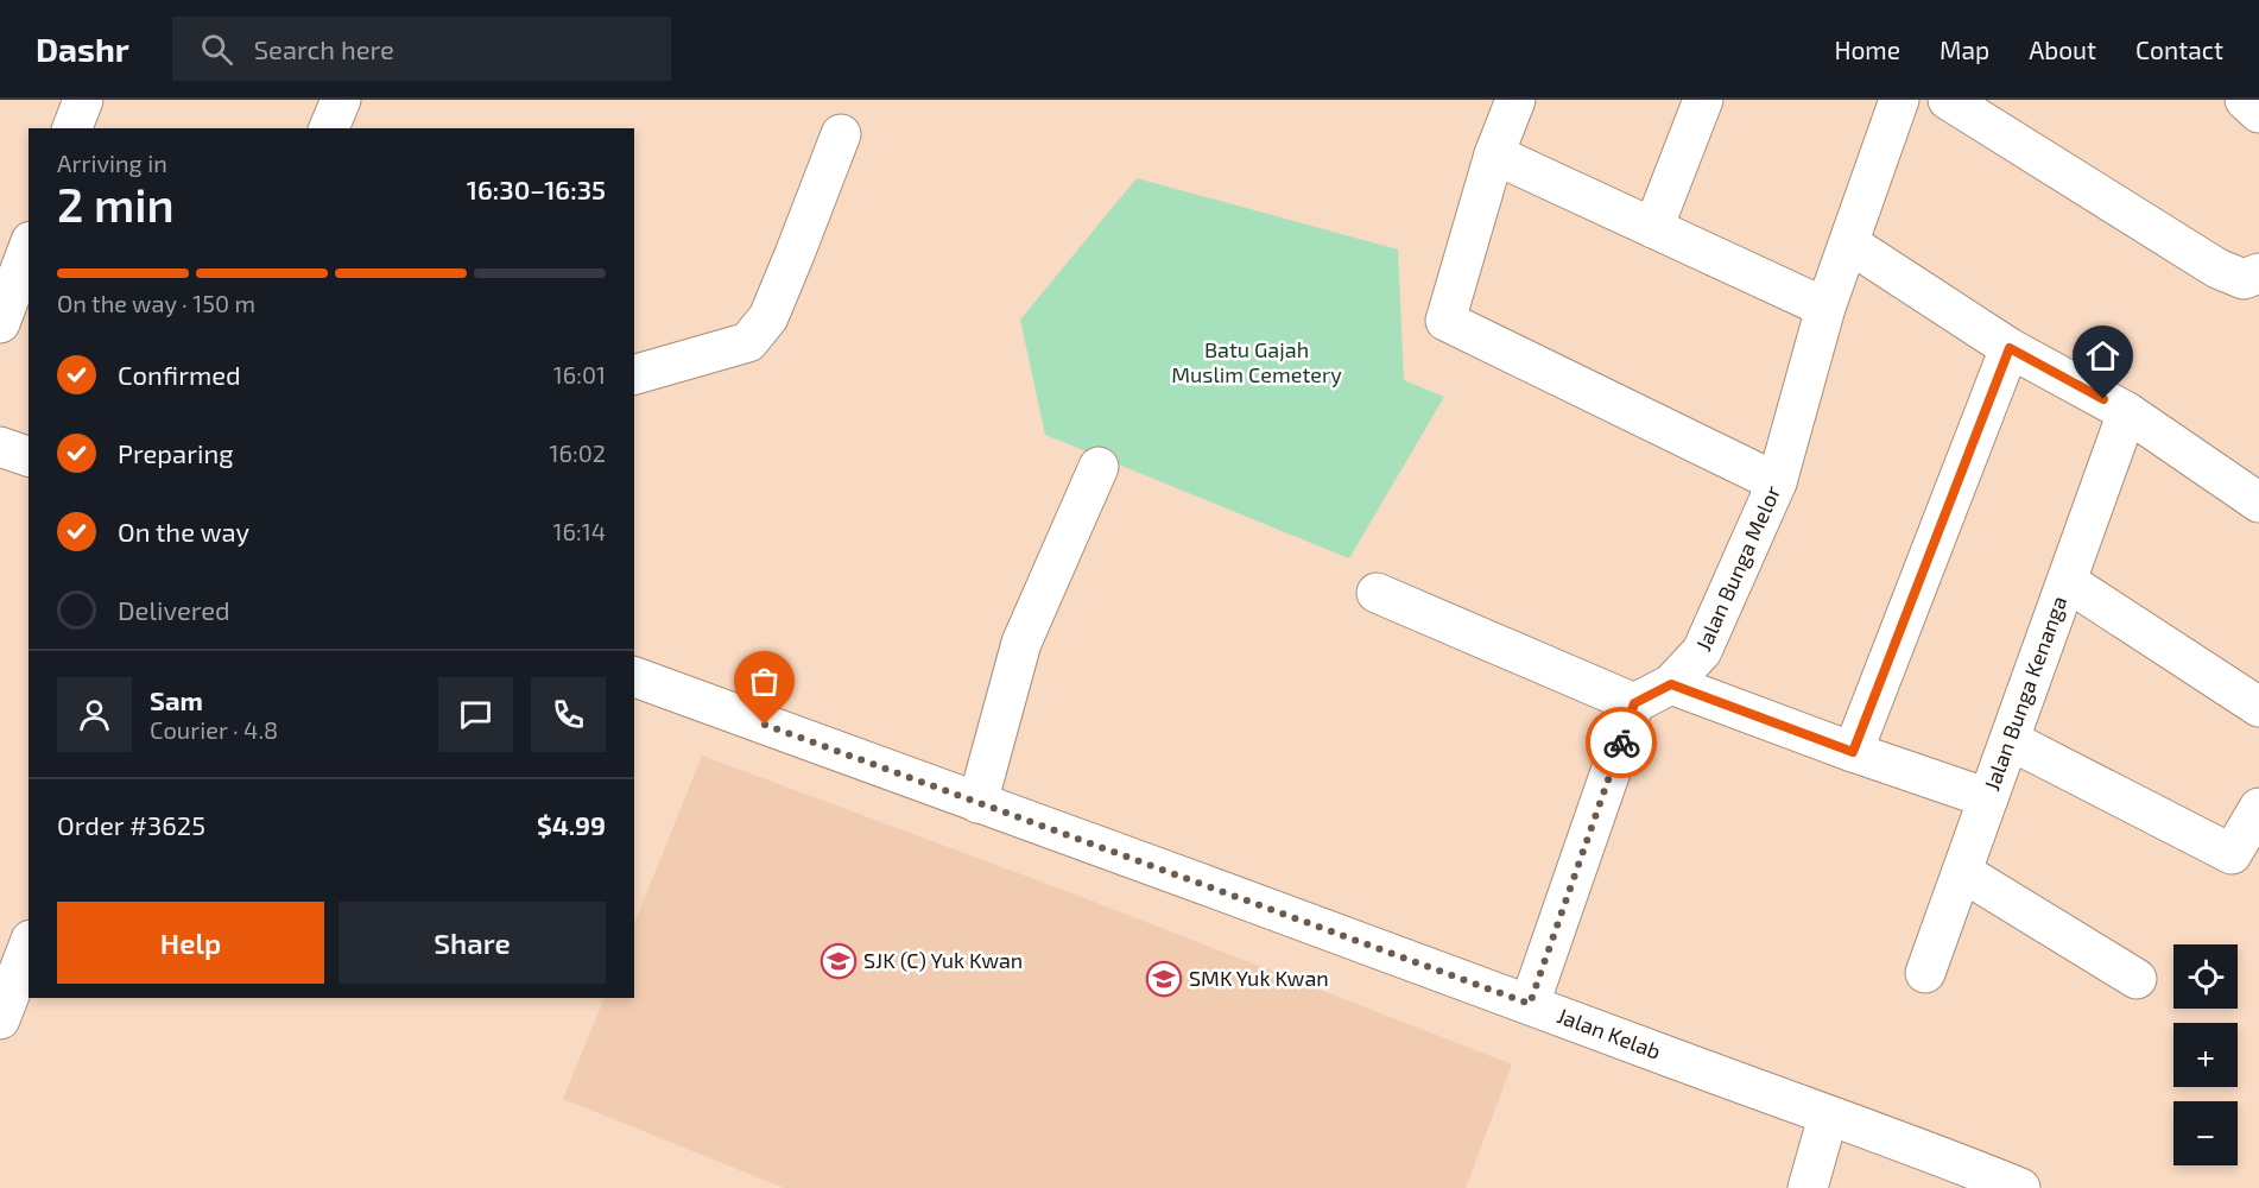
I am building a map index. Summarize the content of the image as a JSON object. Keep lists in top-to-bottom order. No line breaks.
{"streets":{"street":["Jalan Bunga Melor","Jalan Bunga Kenanga","Jalan Kelab"]},"parks":["Batu Gajah Muslim Cemetery"],"places":{"school or university":["SJK (C) Yuk Kwan","SMK Yuk Kwan"]},"page":{"header":"Dashr","search":"Search here","nav":["Home","Map","About","Contact"],"heading":["2 min","Arriving in","16:30–16:35"],"panel":["Sam","Courier · 4.8","Order #3625","$4.99"],"bar":"On the way · 150 m","list":[["Confirmed","16:01"],["Preparing","16:02"],["On the way","16:14"],"Delivered"],"buttons":["Help","Share"],"map_buttons":["+","−"]}}
